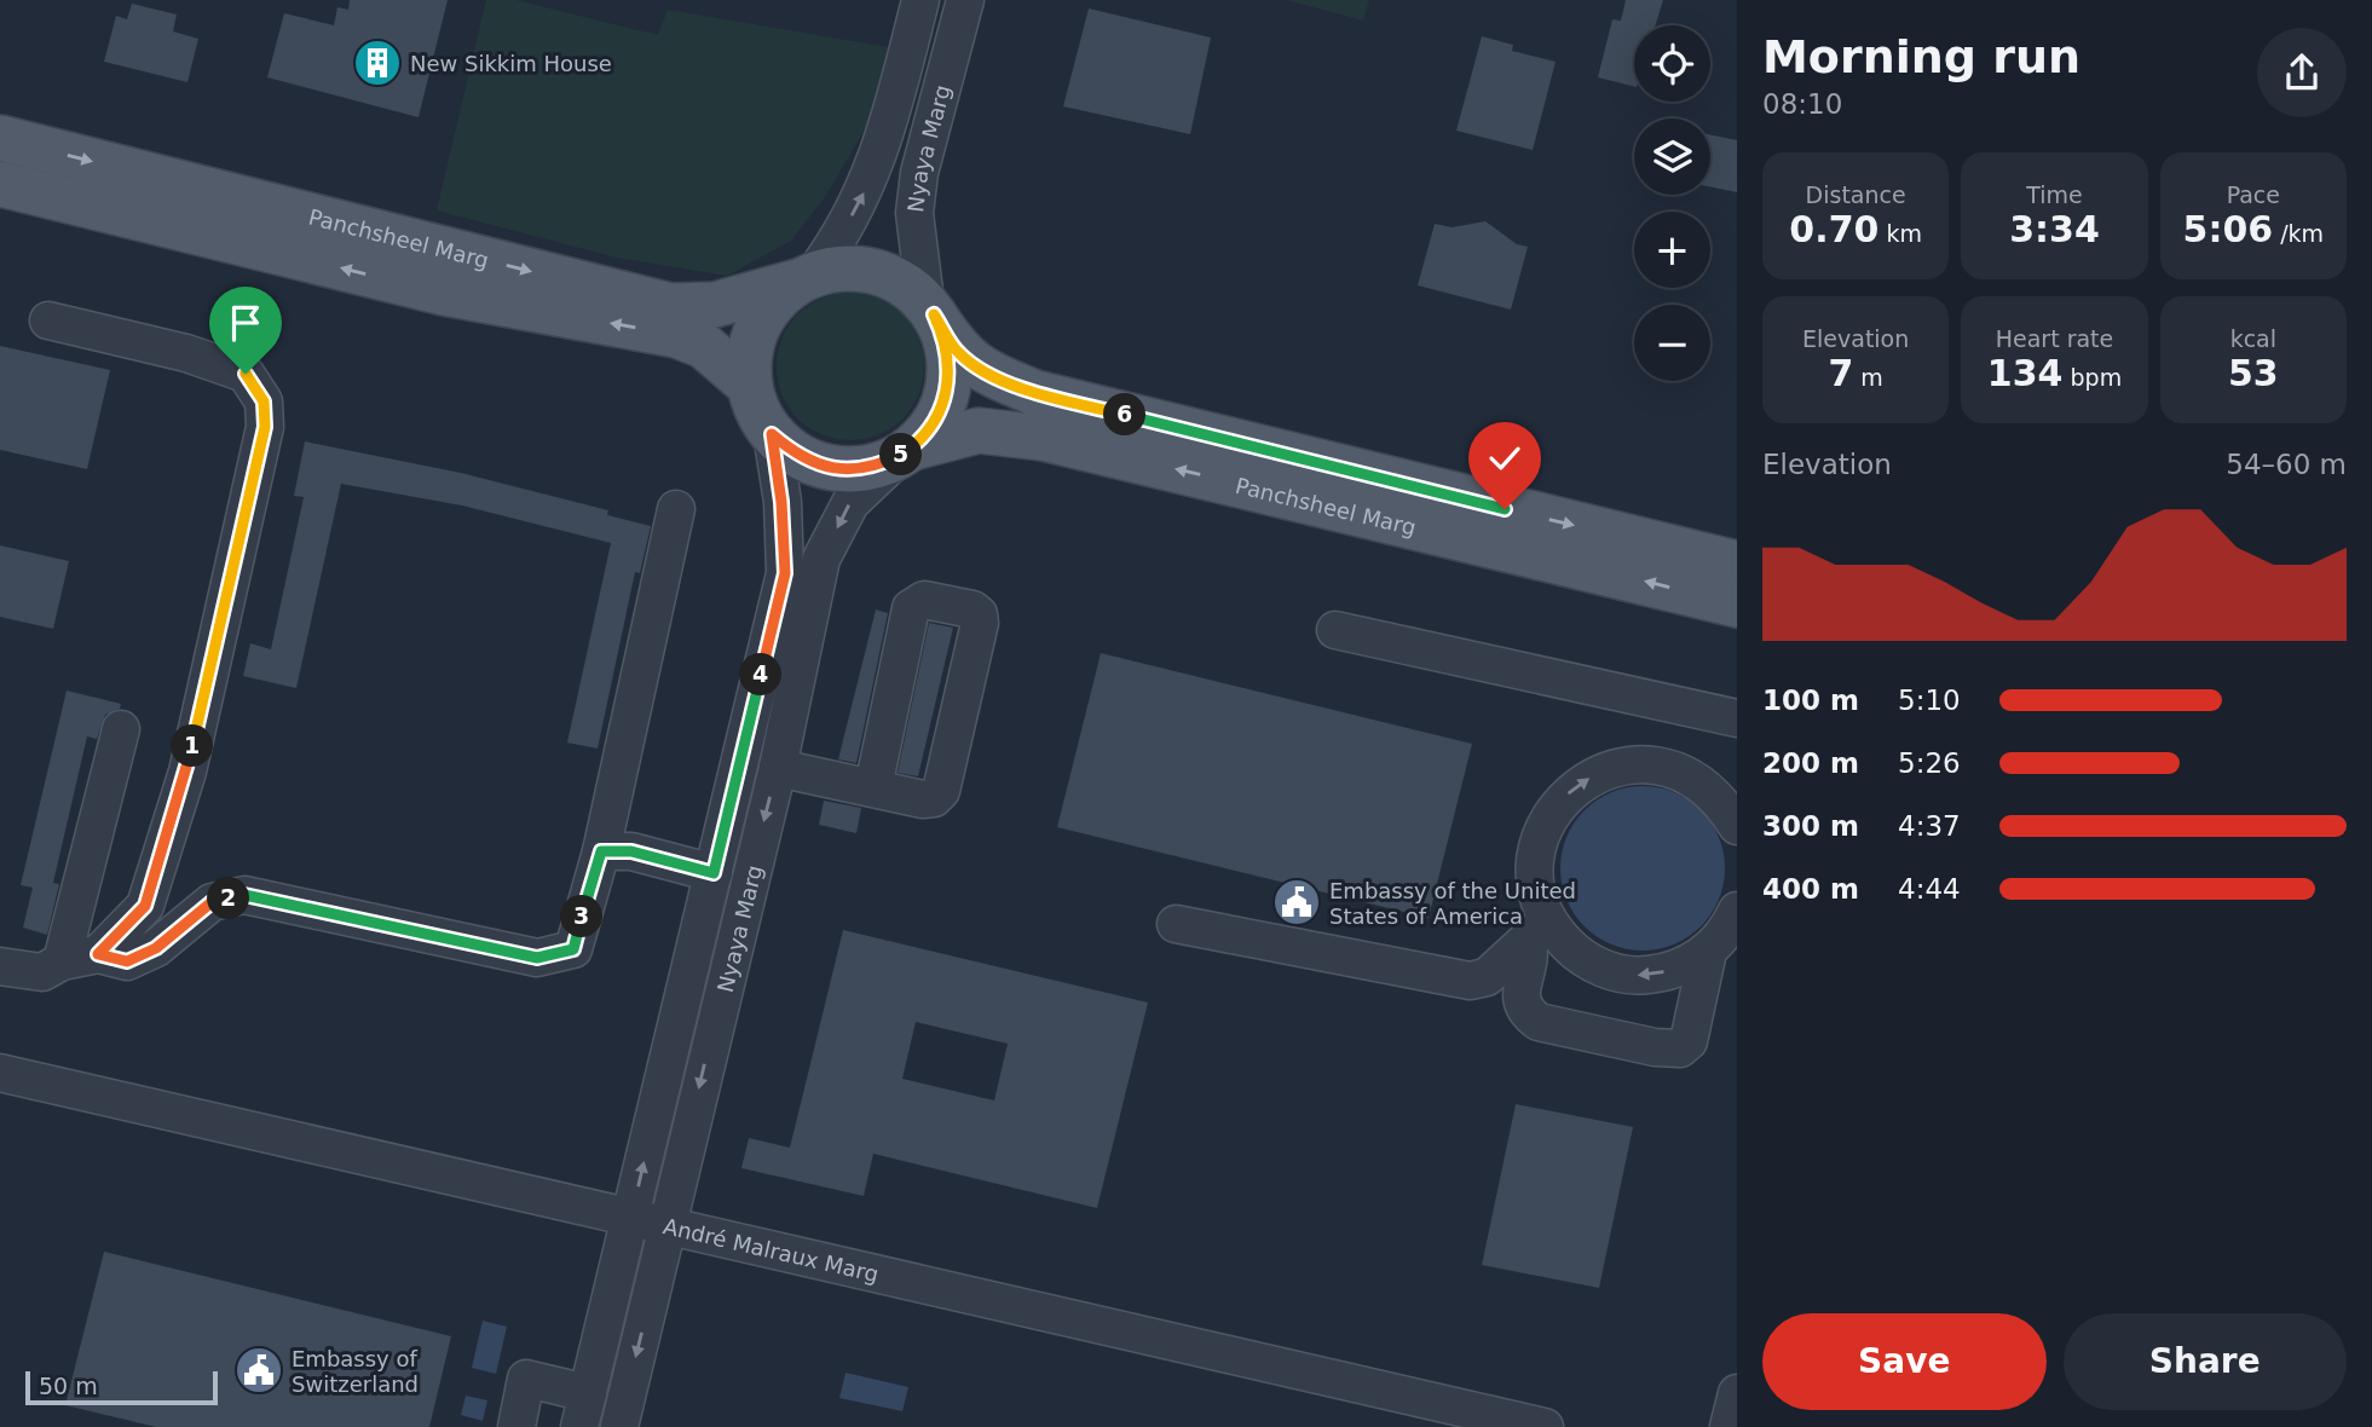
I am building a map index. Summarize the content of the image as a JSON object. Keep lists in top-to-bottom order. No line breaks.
{"streets":{"main road":["Panchsheel Marg"],"street":["Nyaya Marg","André Malraux Marg"]},"crossings":[["Nyaya Marg","Panchsheel Marg"],["Nyaya Marg","André Malraux Marg"]],"places":{"building":["New Sikkim House"],"public building":["Embassy of the United States of America","Embassy of Switzerland"]},"scale_bar":"50 m","page":{"heading":["Morning run","08:10"],"map_buttons":["+","−"],"stats":[["Distance","0.70 km"],["Time","3:34"],["Pace","5:06 /km"],["Elevation","7 m"],["Heart rate","134 bpm"],["kcal","53"]],"pins":["6","5","4","1","2","3"],"chart":["Elevation","54–60 m"],"list":[{"name":"100 m","note":"5:10"},{"name":"200 m","note":"5:26"},{"name":"300 m","note":"4:37"},{"name":"400 m","note":"4:44"}],"buttons":["Save","Share"],"scale":"50 m"}}
